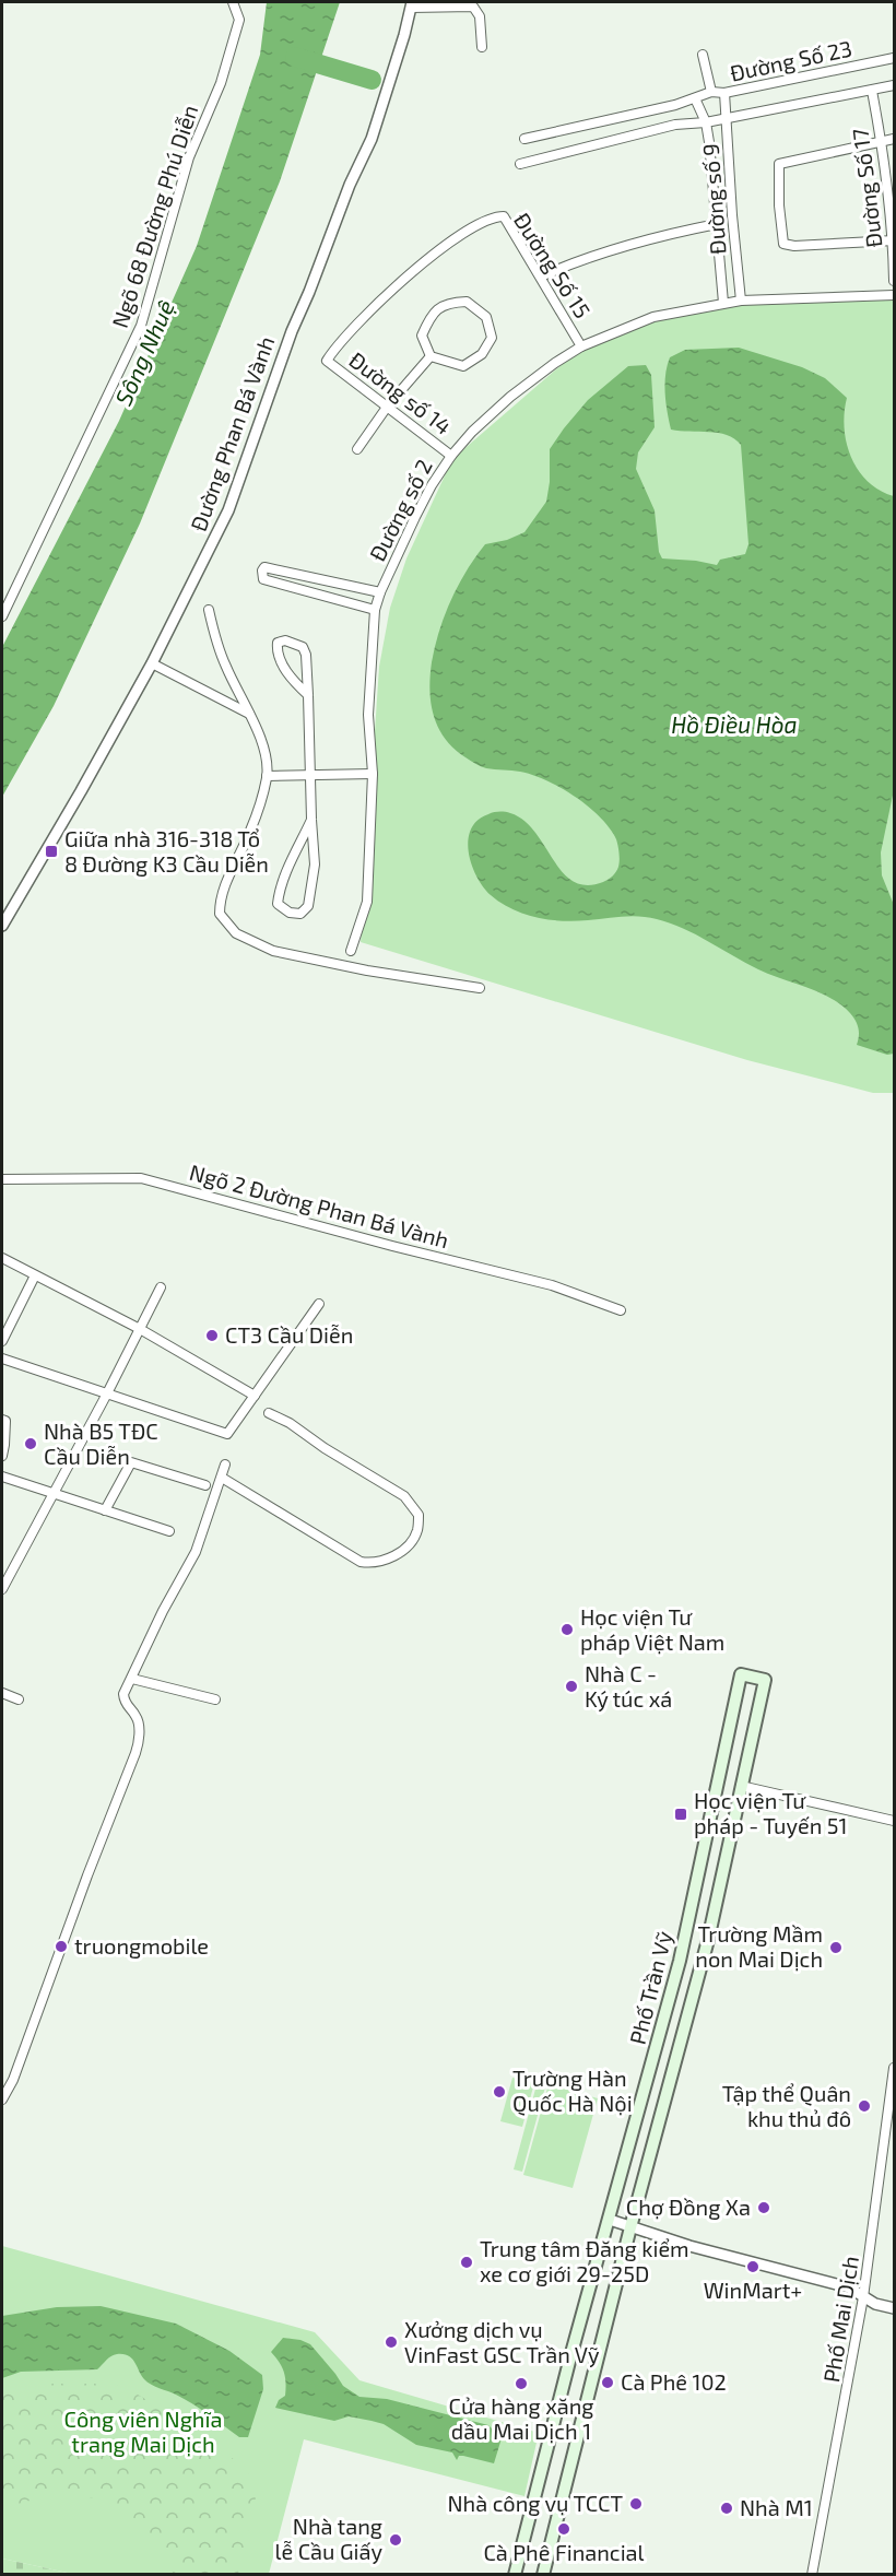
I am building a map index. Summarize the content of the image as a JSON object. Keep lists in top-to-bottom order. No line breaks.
{"streets":{"main road":["Phố Trần Vỹ"],"street":["Đường Số 23","Đường Số 17","Đường số 9","Ngõ 68 Đường Phú Diễn","Đường Số 15","Đường số 14","Đường Phan Bá Vành","Đường số 2","Ngõ 2 Đường Phan Bá Vành","Phố Mai Dịch"]},"crossings":[["Đường Số 23","Đường Số 17"],["Đường Số 23","Đường số 9"],["Đường số 9","Đường số 2"],["Đường Số 15","Đường số 14"],["Đường Số 15","Đường số 2"],["Đường số 14","Đường số 2"]],"water":["Sông Nhuệ","Hồ Điều Hòa"],"parks":["Công viên Nghĩa trang Mai Dịch"],"places":{"transit":["Giữa nhà 316-318 Tổ 8 Đường K3 Cầu Diễn","Học viện Tư pháp - Tuyến 51"],"other":["CT3 Cầu Diễn","Nhà B5 TĐC Cầu Diễn","Học viện Tư pháp Việt Nam","Nhà C - Ký túc xá","truongmobile","Trường Mầm non Mai Dịch","Trường Hàn Quốc Hà Nội","Tập thể Quân khu thủ đô","Chợ Đồng Xa","Trung tâm Đăng kiểm xe cơ giới 29-25D","WinMart+","Xưởng dịch vụ VinFast GSC Trần Vỹ","Cà Phê 102","Cửa hàng xăng dầu Mai Dịch 1","Nhà công vụ TCCT","Nhà M1","Cà Phê Financial","Nhà tang lễ Cầu Giấy"]}}
